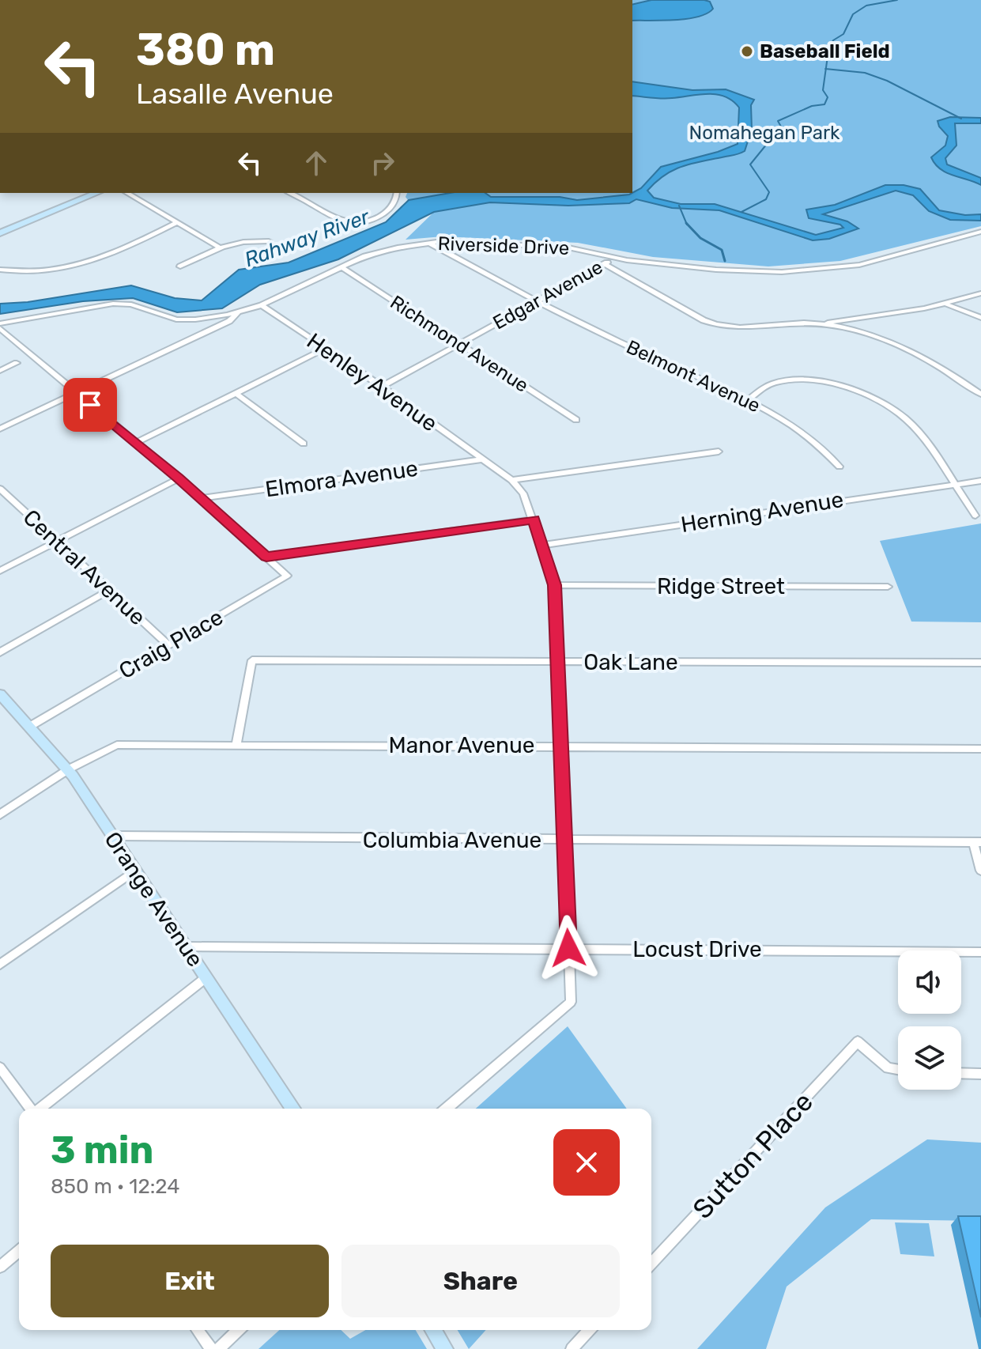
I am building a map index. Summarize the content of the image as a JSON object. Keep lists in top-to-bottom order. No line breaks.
{"streets":{"street":["Riverside Drive","Edgar Avenue","Richmond Avenue","Belmont Avenue","Henley Avenue","Elmora Avenue","Herning Avenue","Central Avenue","Ridge Street","Craig Place","Oak Lane","Manor Avenue","Columbia Avenue","Orange Avenue","Locust Drive","Sutton Place"]},"crossings":[["Riverside Drive","Edgar Avenue"],["Riverside Drive","Richmond Avenue"],["Riverside Drive","Belmont Avenue"],["Riverside Drive","Henley Avenue"],["Edgar Avenue","Richmond Avenue"],["Edgar Avenue","Belmont Avenue"],["Edgar Avenue","Henley Avenue"],["Henley Avenue","Elmora Avenue"],["Central Avenue","Craig Place"],["Craig Place","Orange Avenue"],["Oak Lane","Manor Avenue"],["Manor Avenue","Orange Avenue"],["Columbia Avenue","Orange Avenue"],["Orange Avenue","Locust Drive"]],"water":["Rahway River"],"parks":["Nomahegan Park"],"places":["Baseball Field"],"page":{"turn":["380 m","Lasalle Avenue"],"heading":["3 min","850 m · 12:24"],"buttons":["Exit","Share"]}}
